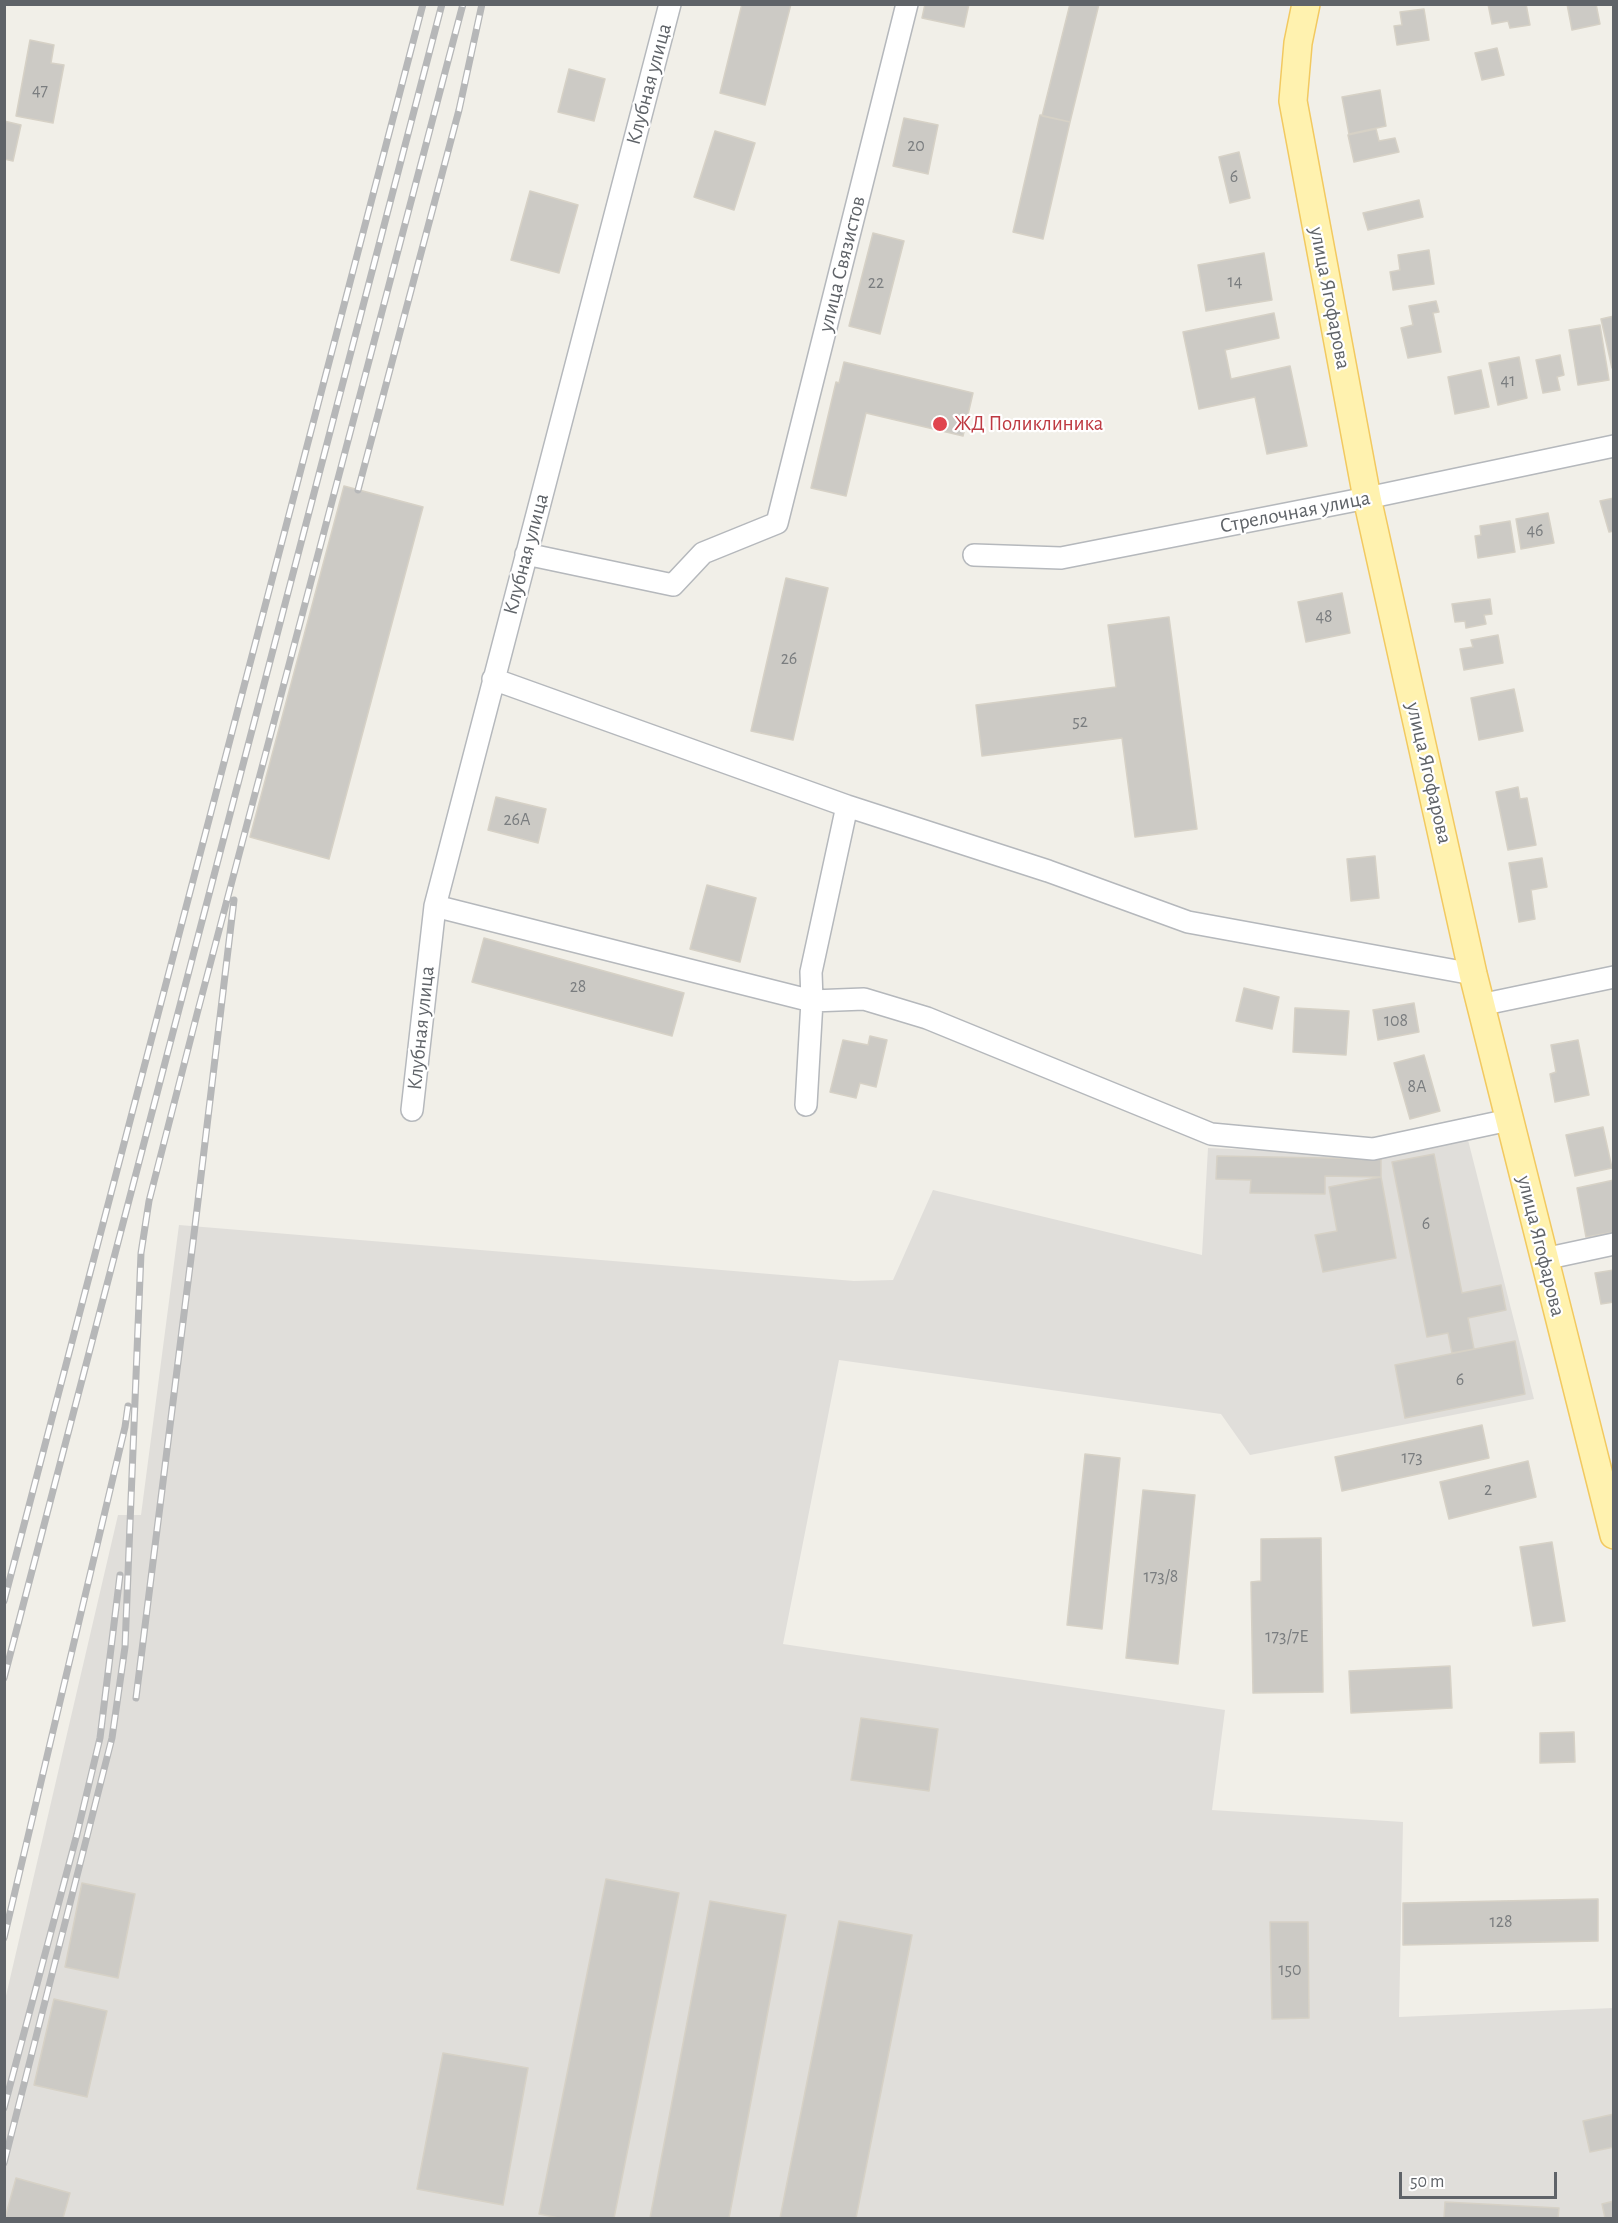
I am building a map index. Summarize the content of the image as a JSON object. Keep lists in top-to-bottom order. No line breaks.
{"streets":{"main road":["улица Ягофарова"],"street":["Клубная улица","улица Связистов","Стрелочная улица"]},"crossings":[["Клубная улица","улица Связистов"],["улица Ягофарова","Стрелочная улица"]],"places":["ЖД Поликлиника"],"house_numbers":["47","20","6","14","22","41","46","48","26","52","26А","28","108","8А","6","6","173","2","173/8","173/7Е","128","150"],"scale_bar":"50 m"}
